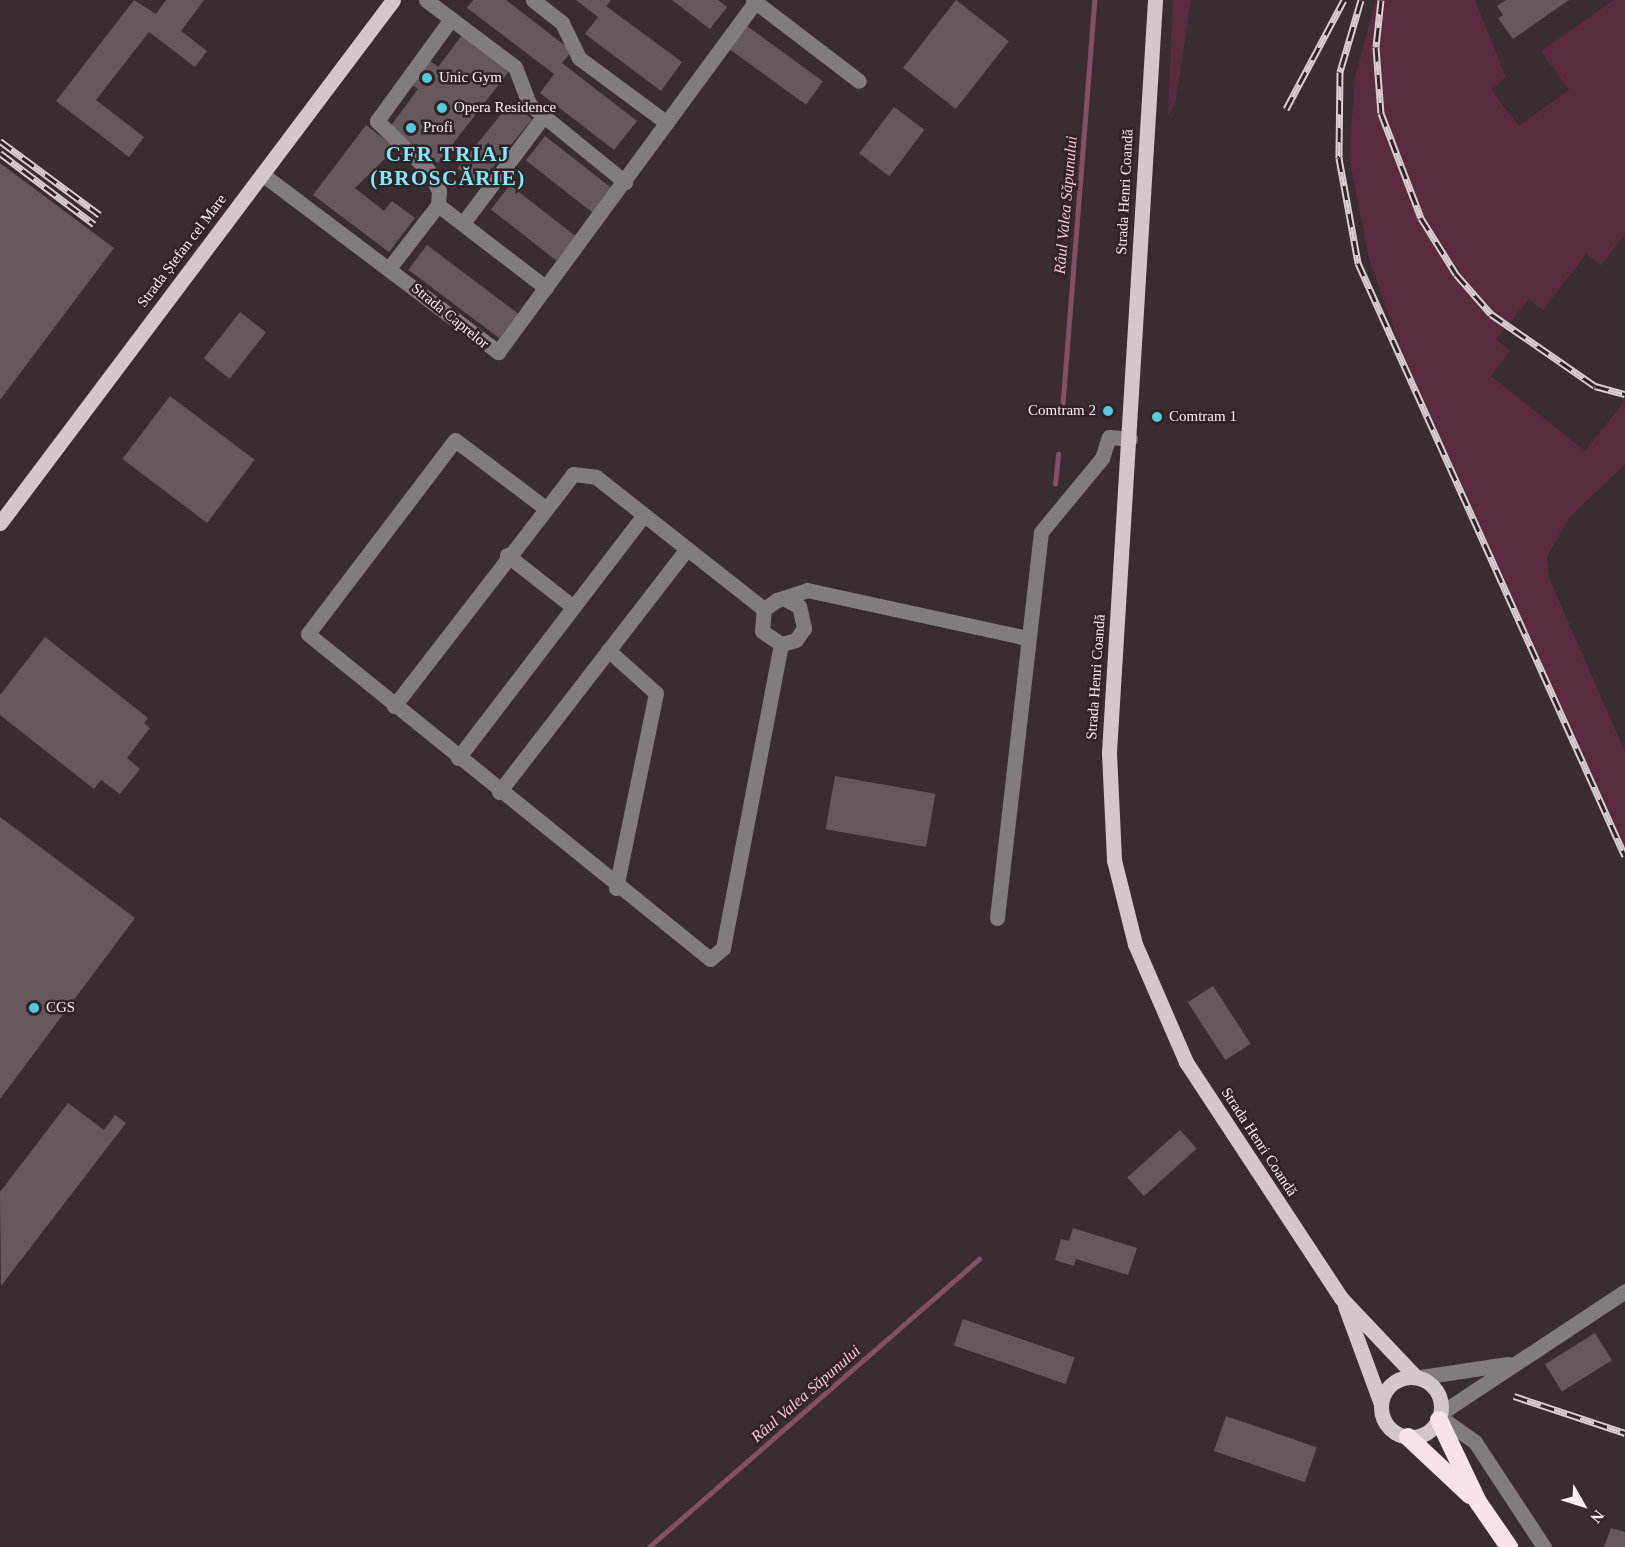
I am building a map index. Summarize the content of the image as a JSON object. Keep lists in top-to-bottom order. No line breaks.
{"streets":{"main road":["Strada Henri Coandă","Strada Ștefan cel Mare"],"street":["Strada Caprelor"]},"crossings":[["Strada Ștefan cel Mare","Strada Caprelor"]],"districts":["CFR TRIAJ (BROSCĂRIE)"],"water":["Râul Valea Săpunului"],"places":["Unic Gym","Opera Residence","Profi","Comtram 2","Comtram 1","CGS"],"north":"bottom right"}
